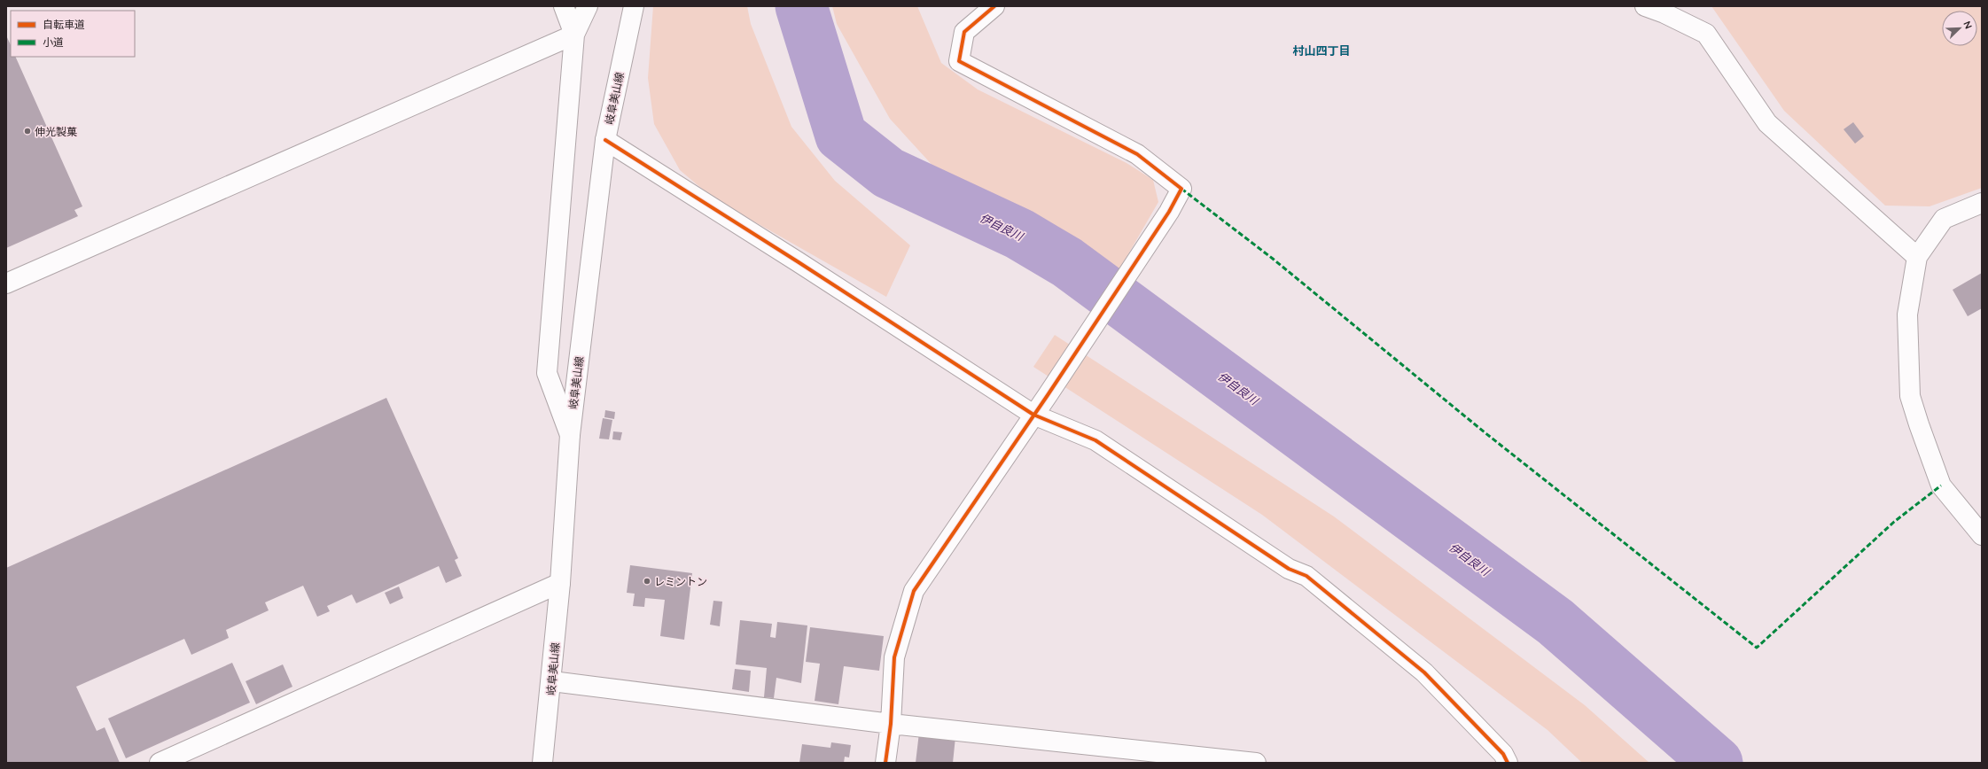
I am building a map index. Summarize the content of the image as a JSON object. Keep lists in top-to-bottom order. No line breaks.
{"streets":{"street":["岐阜美山線"]},"districts":["村山四丁目"],"water":["伊自良川"],"places":["伸光製菓","レミントン"],"legend":["自転車道","小道"],"north":"top right"}
